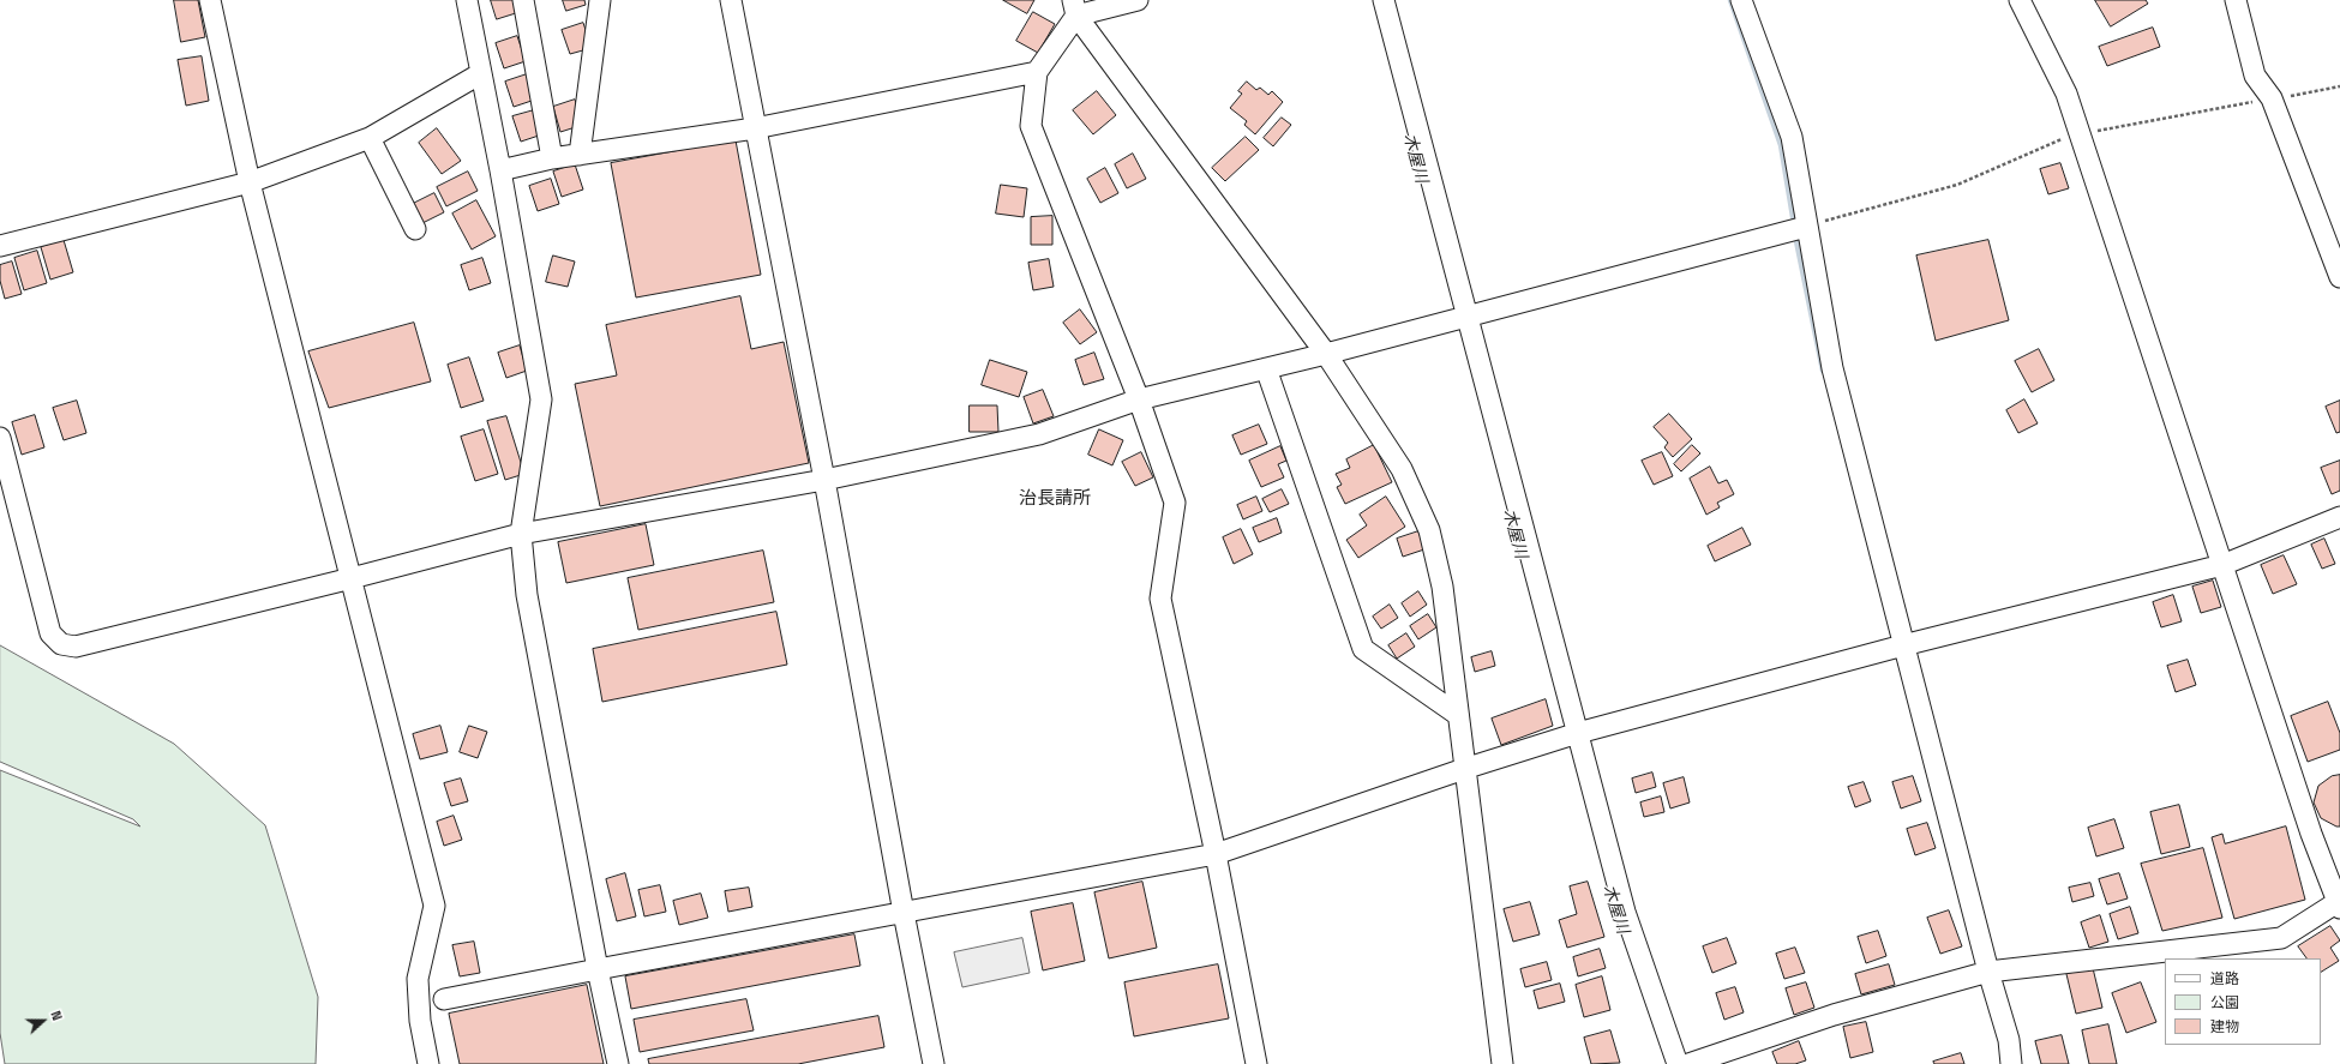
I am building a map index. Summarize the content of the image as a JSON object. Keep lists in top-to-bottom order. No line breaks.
{"districts":["治長請所"],"water":["木屋川"],"legend":["道路","公園","建物"],"north":"right"}
